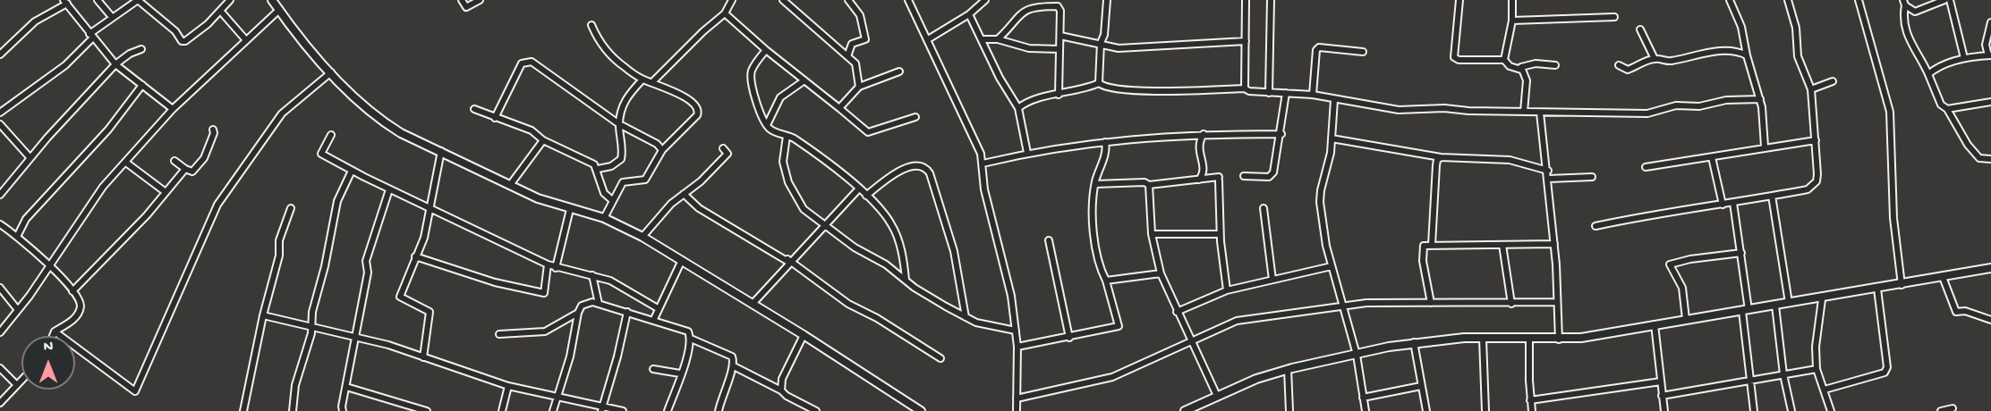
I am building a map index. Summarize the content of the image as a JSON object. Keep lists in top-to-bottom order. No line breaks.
{"north":"top"}
